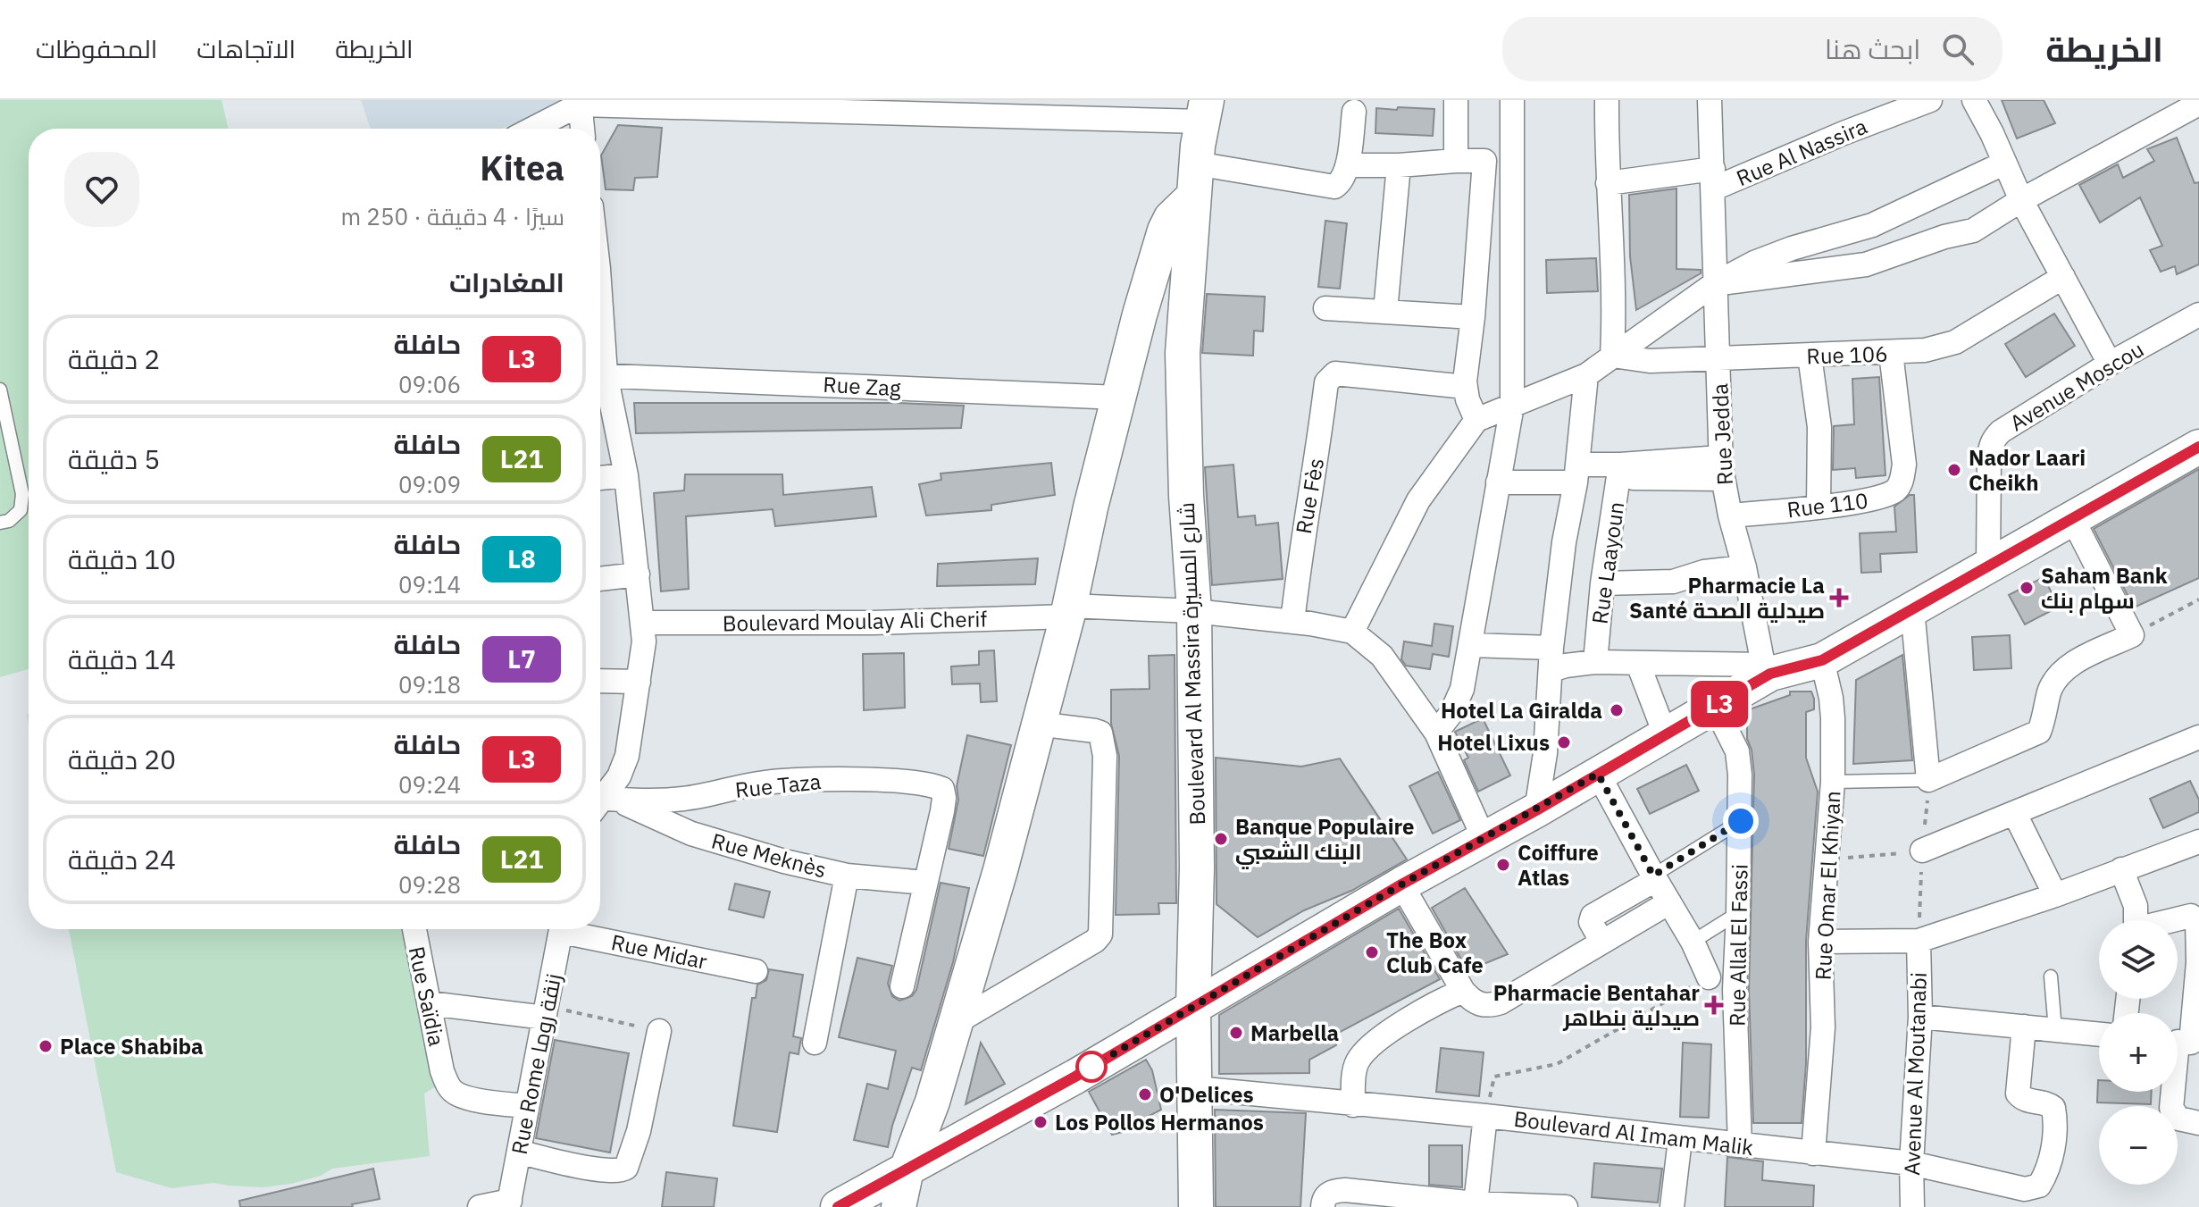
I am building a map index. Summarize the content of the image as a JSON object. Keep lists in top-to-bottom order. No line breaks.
{"streets":{"main road":["Boulevard Al Massira شارع المسيرة"],"street":["Rue Al Nassira","Rue 106","Rue Zag","Avenue Moscou","Rue Jedda","Rue Fès","Rue 110","Rue Laayoun","Boulevard Moulay Ali Cherif","Rue Taza","Rue Meknès","Rue Omar El Khiyan","Rue Allal El Fassi","Rue Midar","Rue Saïdia","Rue Rome زنقة روما","Avenue Al Moutanabi","Boulevard Al Imam Malik"]},"crossings":[["Rue Al Nassira","Rue Jedda"],["Rue 106","Rue Jedda"],["Rue 106","Rue 110"],["Rue Jedda","Rue 110"],["Rue Fès","Boulevard Moulay Ali Cherif"],["Boulevard Moulay Ali Cherif","Boulevard Al Massira شارع المسيرة"],["Boulevard Al Massira شارع المسيرة","Boulevard Al Imam Malik"],["Rue Taza","Rue Meknès"],["Rue Omar El Khiyan","Boulevard Al Imam Malik"],["Rue Allal El Fassi","Boulevard Al Imam Malik"],["Rue Saïdia","Rue Rome زنقة روما"],["Avenue Al Moutanabi","Boulevard Al Imam Malik"]],"places":{"other":["Nador Laari Cheikh","Saham Bank سهام بنك","Hotel La Giralda","Hotel Lixus","Banque Populaire البنك الشعبي","Coiffure Atlas","The Box Club Cafe","Marbella","Place Shabiba","O'Delices","Los Pollos Hermanos"],"health":["Pharmacie La Santé صيدلية الصحة","Pharmacie Bentahar صيدلية بنطاهر"]},"lines":["bus line L3"],"page":{"header":"الخريطة","search":"ابحث هنا","nav":["الخريطة","الاتجاهات","المحفوظات"],"on_map":"L3","heading":[["Kitea","سيرًا · 4 دقيقة · 250 m"],"المغادرات"],"list":[{"mark":"L3","name":"حافلة","note":"09:06","value":"2 دقيقة"},{"mark":"L21","name":"حافلة","note":"09:09","value":"5 دقيقة"},{"mark":"L8","name":"حافلة","note":"09:14","value":"10 دقيقة"},{"mark":"L7","name":"حافلة","note":"09:18","value":"14 دقيقة"},{"mark":"L3","name":"حافلة","note":"09:24","value":"20 دقيقة"},{"mark":"L21","name":"حافلة","note":"09:28","value":"24 دقيقة"}],"map_buttons":["+","−"]}}
